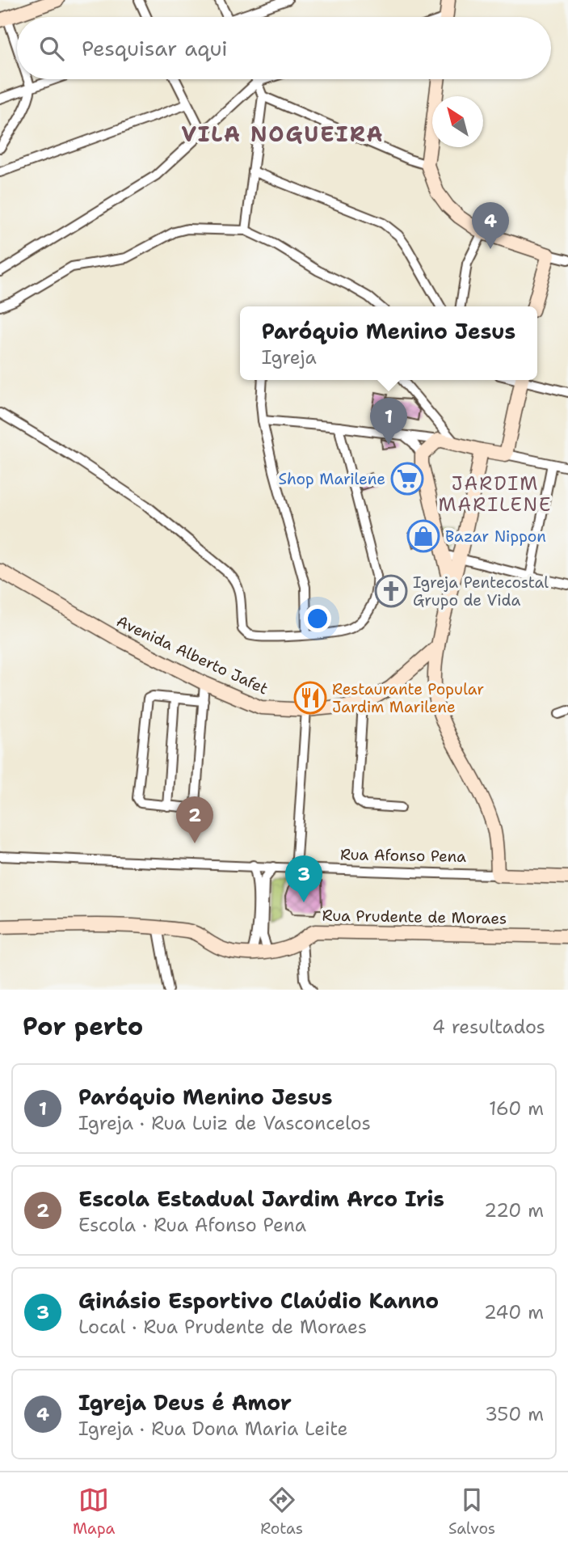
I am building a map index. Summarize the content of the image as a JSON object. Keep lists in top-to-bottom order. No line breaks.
{"streets":{"street":["Avenida Alberto Jafet","Rua Afonso Pena","Rua Prudente de Moraes"]},"districts":["VILA NOGUEIRA","JARDIM MARILENE"],"places":{"supermarket":["Shop Marilene"],"shop":["Bazar Nippon"],"church":["Igreja Pentecostal Grupo de Vida"],"restaurant":["Restaurante Popular Jardim Marilene"]},"north":"top left","page":{"search":"Pesquisar aqui","pins":["4","1","2","3"],"popup":["Paróquio Menino Jesus","Igreja"],"heading":["Por perto","4 resultados"],"list":[{"mark":"1","name":"Paróquio Menino Jesus","note":"Igreja · Rua Luiz de Vasconcelos","value":"160 m"},{"mark":"2","name":"Escola Estadual Jardim Arco Iris","note":"Escola · Rua Afonso Pena","value":"220 m"},{"mark":"3","name":"Ginásio Esportivo Claúdio Kanno","note":"Local · Rua Prudente de Moraes","value":"240 m"},{"mark":"4","name":"Igreja Deus é Amor","note":"Igreja · Rua Dona Maria Leite","value":"350 m"}],"nav":["Mapa","Rotas","Salvos"]}}
